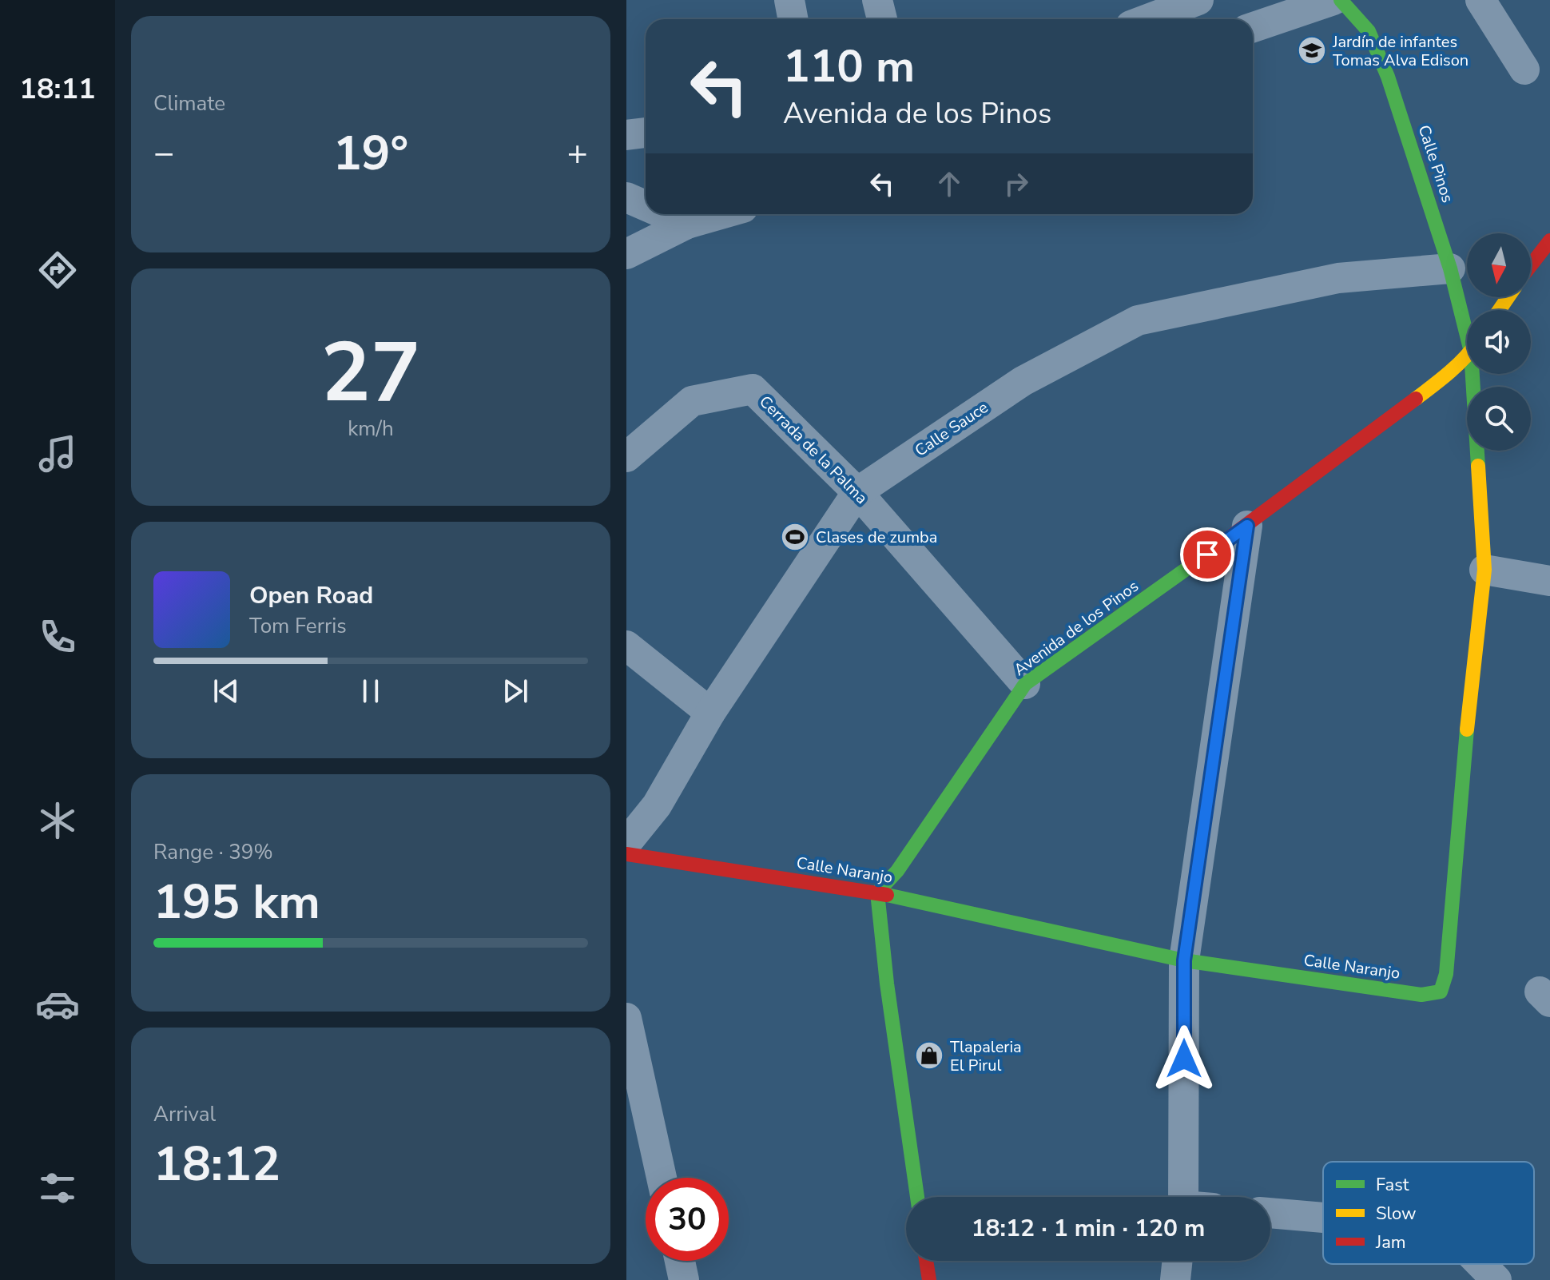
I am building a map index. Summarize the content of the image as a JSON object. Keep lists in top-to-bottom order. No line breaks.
{"streets":{"street":["Calle Pinos","Calle Sauce","Cerrada de la Palma","Avenida de los Pinos","Calle Naranjo"]},"crossings":[["Calle Pinos","Calle Sauce"],["Calle Sauce","Cerrada de la Palma"],["Cerrada de la Palma","Avenida de los Pinos"],["Avenida de los Pinos","Calle Naranjo"]],"places":{"school or university":["Jardín de infantes Tomas Alva Edison"],"sports":["Clases de zumba"],"shop":["Tlapaleria El Pirul"]},"legend":["Fast","Slow","Jam"],"north":"bottom","page":{"tabs":"18:11","tile":["Climate",["27","km/h"],["Range · 39%","195 km"],["Arrival","18:12"]],"turn":["110 m","Avenida de los Pinos"],"heat":["−","19°","+"],"song":["Open Road","Tom Ferris"],"limit":"30","trip":"18:12 · 1 min · 120 m"}}
